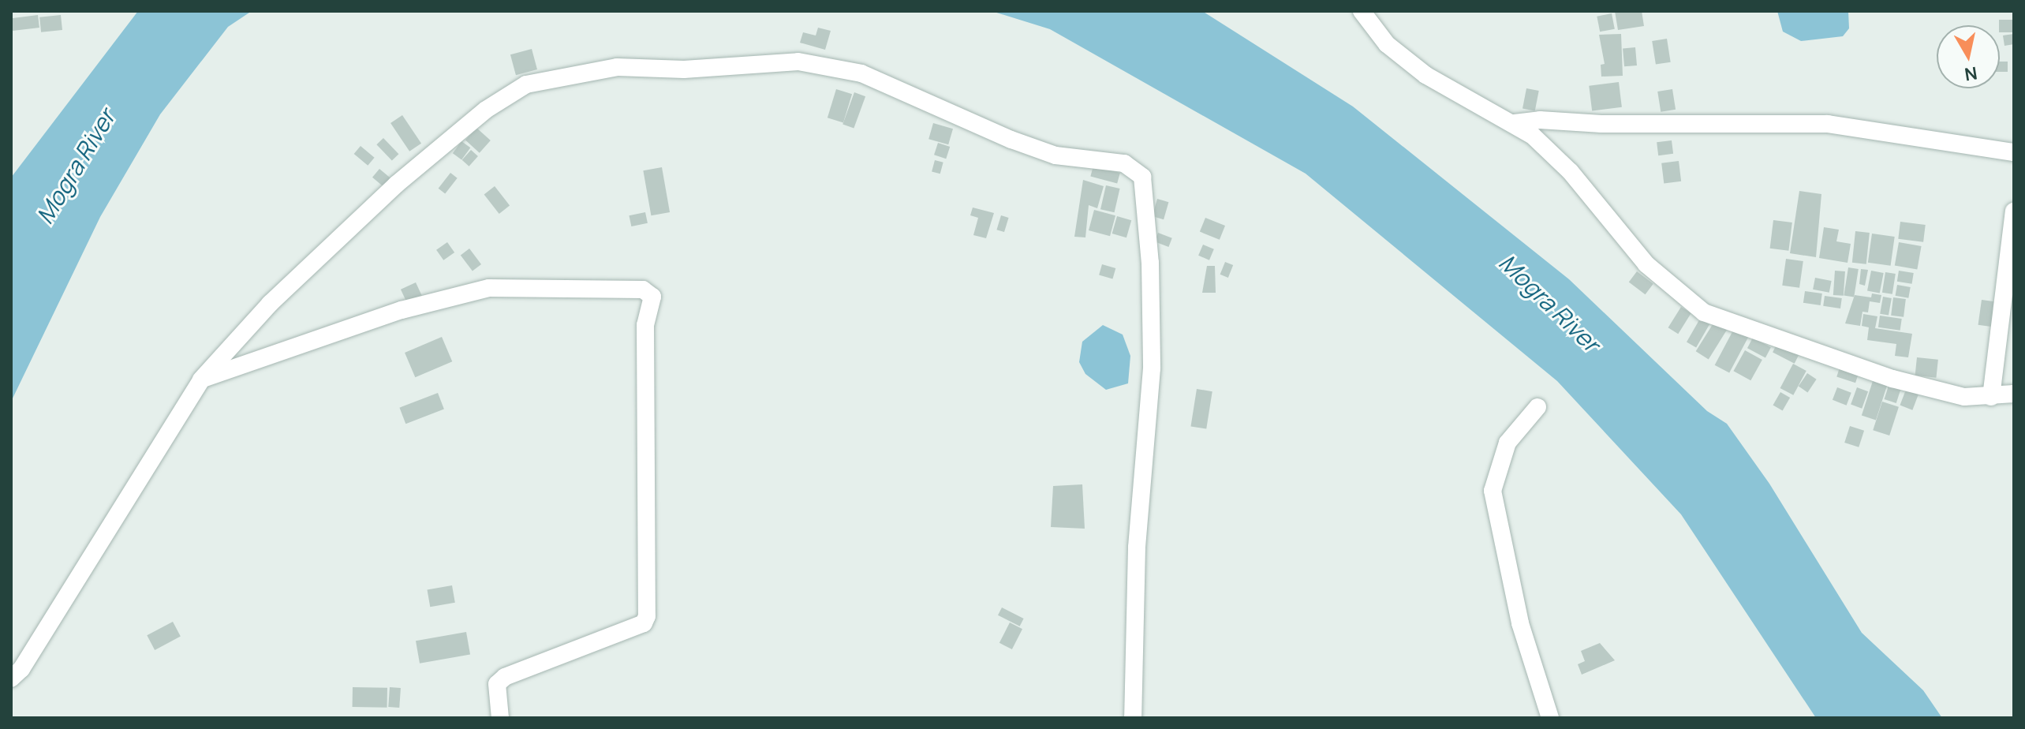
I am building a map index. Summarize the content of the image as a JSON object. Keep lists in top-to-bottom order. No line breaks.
{"water":["Mogra River"],"north":"bottom"}
